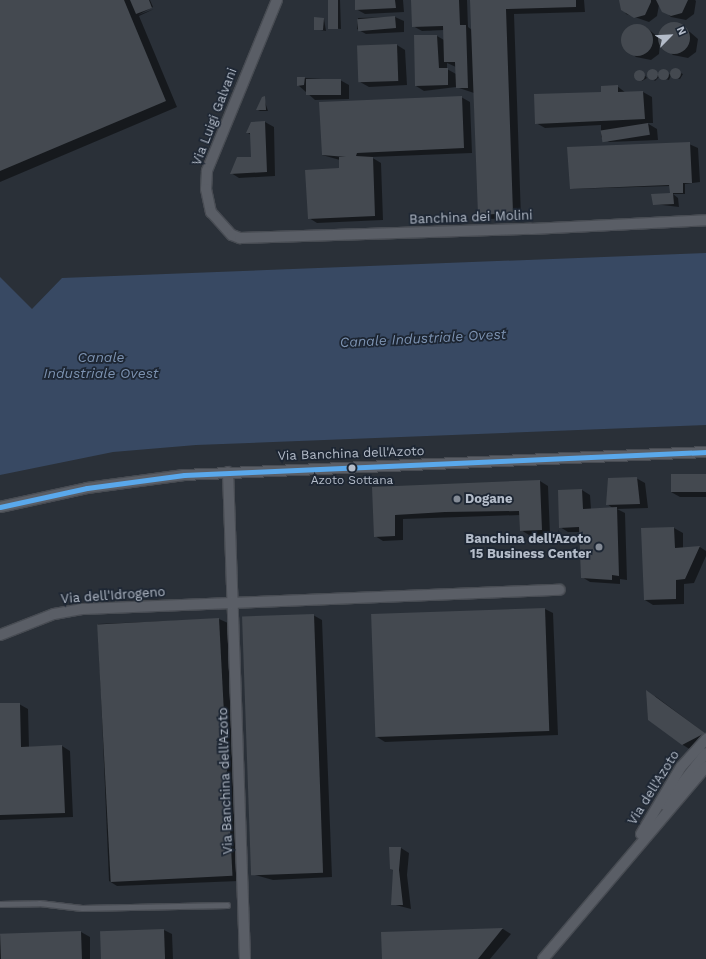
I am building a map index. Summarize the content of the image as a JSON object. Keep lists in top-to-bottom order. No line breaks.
{"streets":{"street":["Via Luigi Galvani","Banchina dei Molini","Via Banchina dell'Azoto","Via dell'Idrogeno","Via dell'Azoto"]},"crossings":[["Via Luigi Galvani","Banchina dei Molini"],["Via Banchina dell'Azoto","Via dell'Idrogeno"]],"water":["Canale Industriale Ovest"],"places":["Azoto Sottana","Dogane","Banchina dell'Azoto 15 Business Center"],"north":"top right"}
